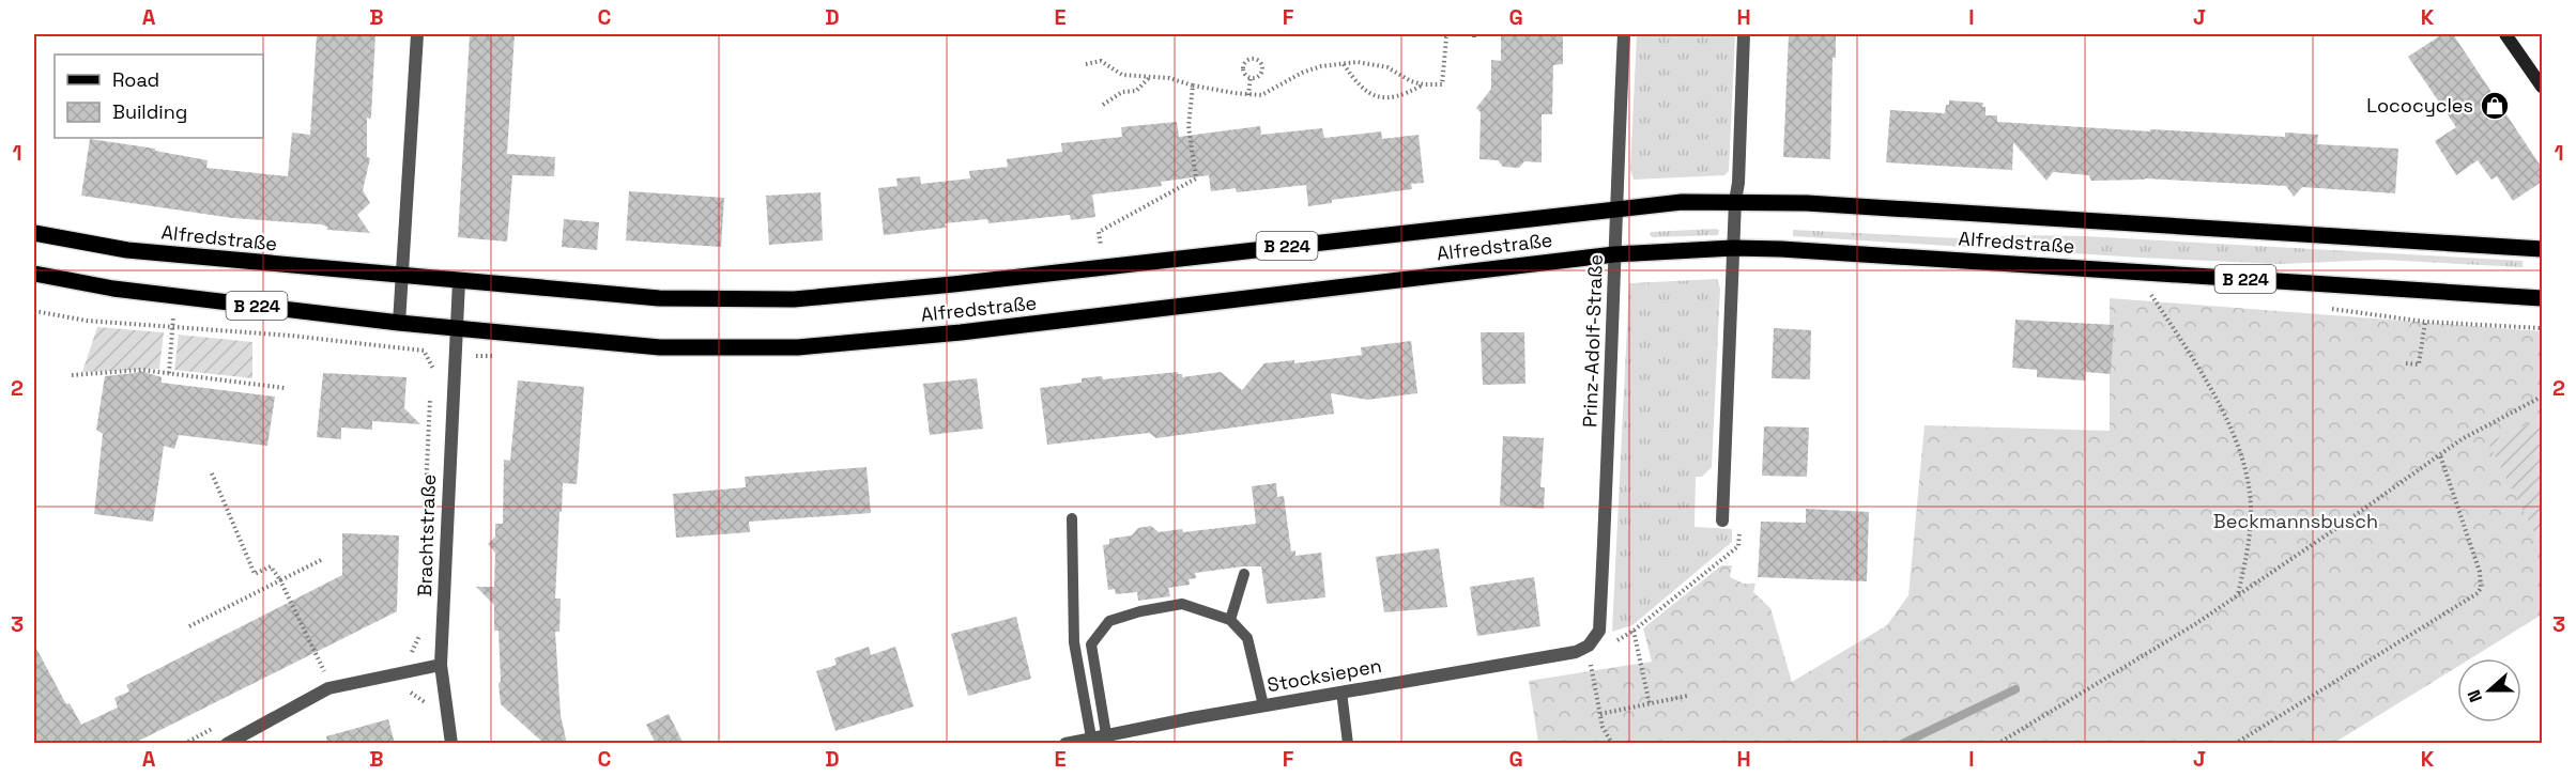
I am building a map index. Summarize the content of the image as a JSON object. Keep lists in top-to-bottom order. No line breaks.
{"streets":{"main road":["Alfredstraße","B 224"],"street":["Prinz-Adolf-Straße","Brachtstraße","Stocksiepen"]},"crossings":[["Alfredstraße","Prinz-Adolf-Straße"],["Alfredstraße","Brachtstraße"],["Prinz-Adolf-Straße","Stocksiepen"]],"parks":["Beckmannsbusch"],"places":{"shop":["Lococycles"]},"legend":["Road","Building"],"north":"left","grid":{"columns":["A","B","C","D","E","F","G","H","I","J","K"],"rows":["1","2","3"]}}
